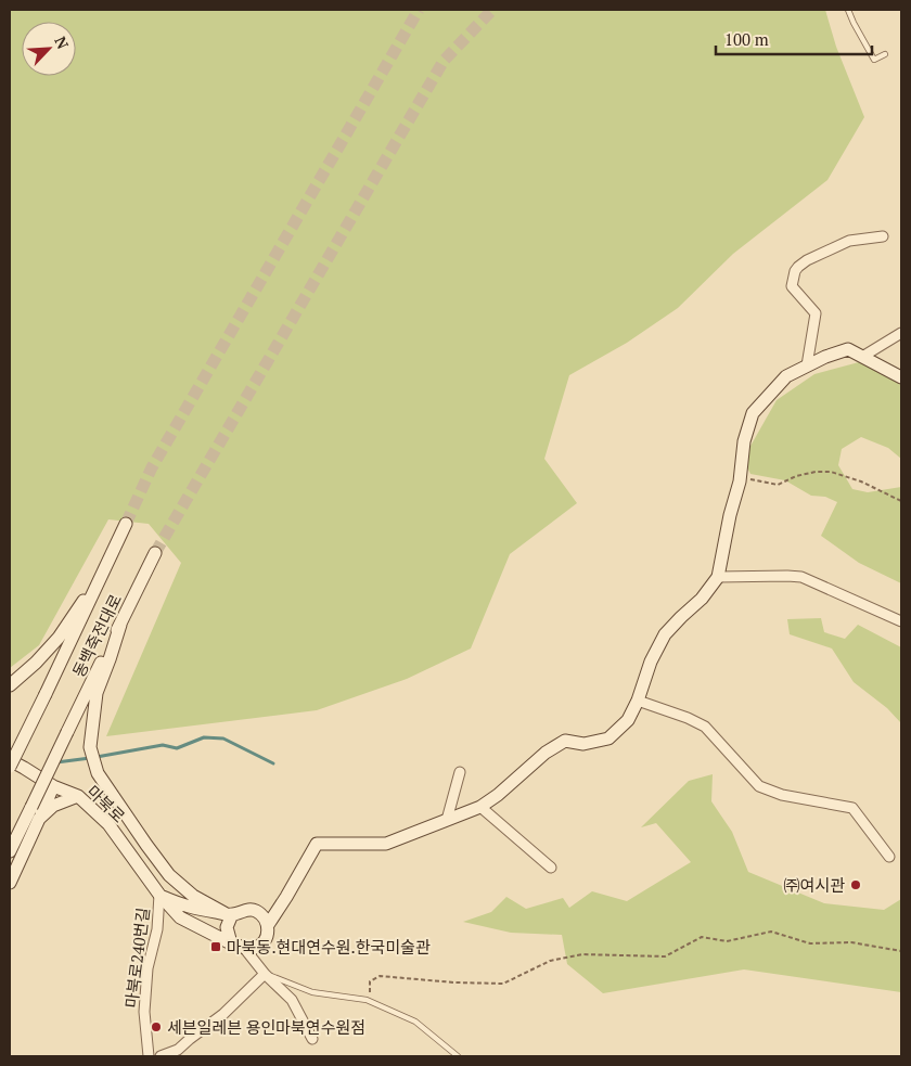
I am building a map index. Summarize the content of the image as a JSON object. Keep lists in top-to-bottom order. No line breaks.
{"streets":{"street":["동백죽전대로","마북로","마북로240번길"]},"crossings":[["마북로","마북로240번길"]],"places":{"other":["㈜여시관","세븐일레븐 용인마북연수원점"],"transit":["마북동.현대연수원.한국미술관"]},"scale_bar":"100 m","north":"top right"}
